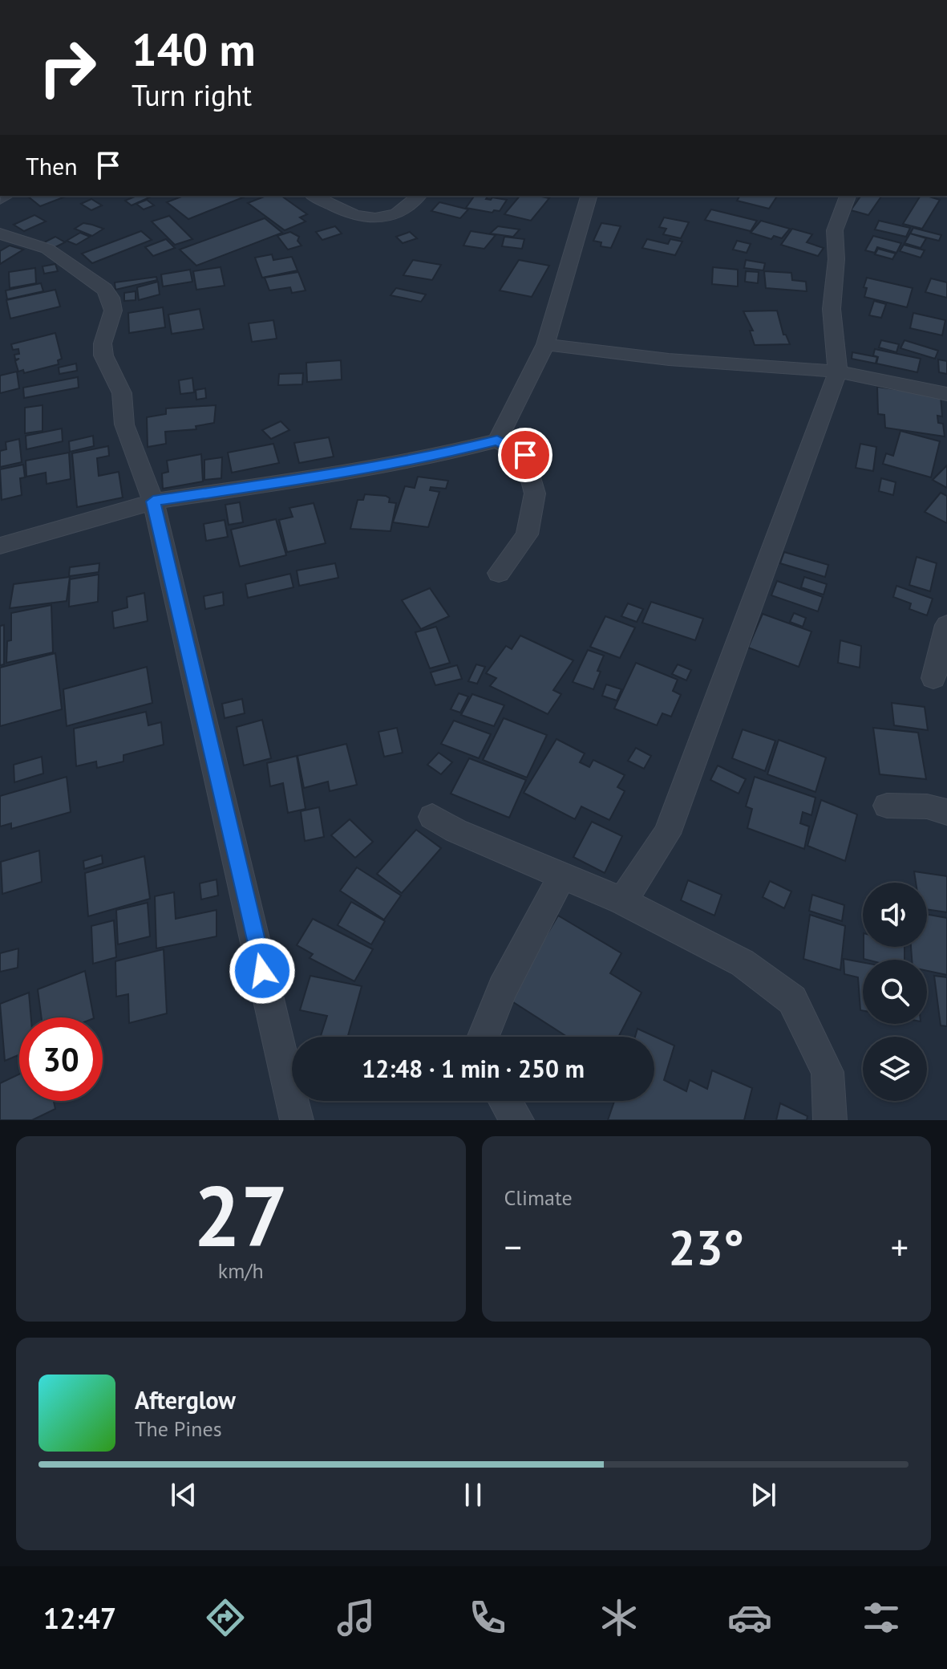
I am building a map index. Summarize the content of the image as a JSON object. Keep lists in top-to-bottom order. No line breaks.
{"page":{"turn":["140 m","Turn right"],"then":"Then","limit":"30","trip":"12:48 · 1 min · 250 m","tile":[["27","km/h"],"Climate"],"heat":["−","23°","+"],"song":["Afterglow","The Pines"],"tabs":"12:47"}}
